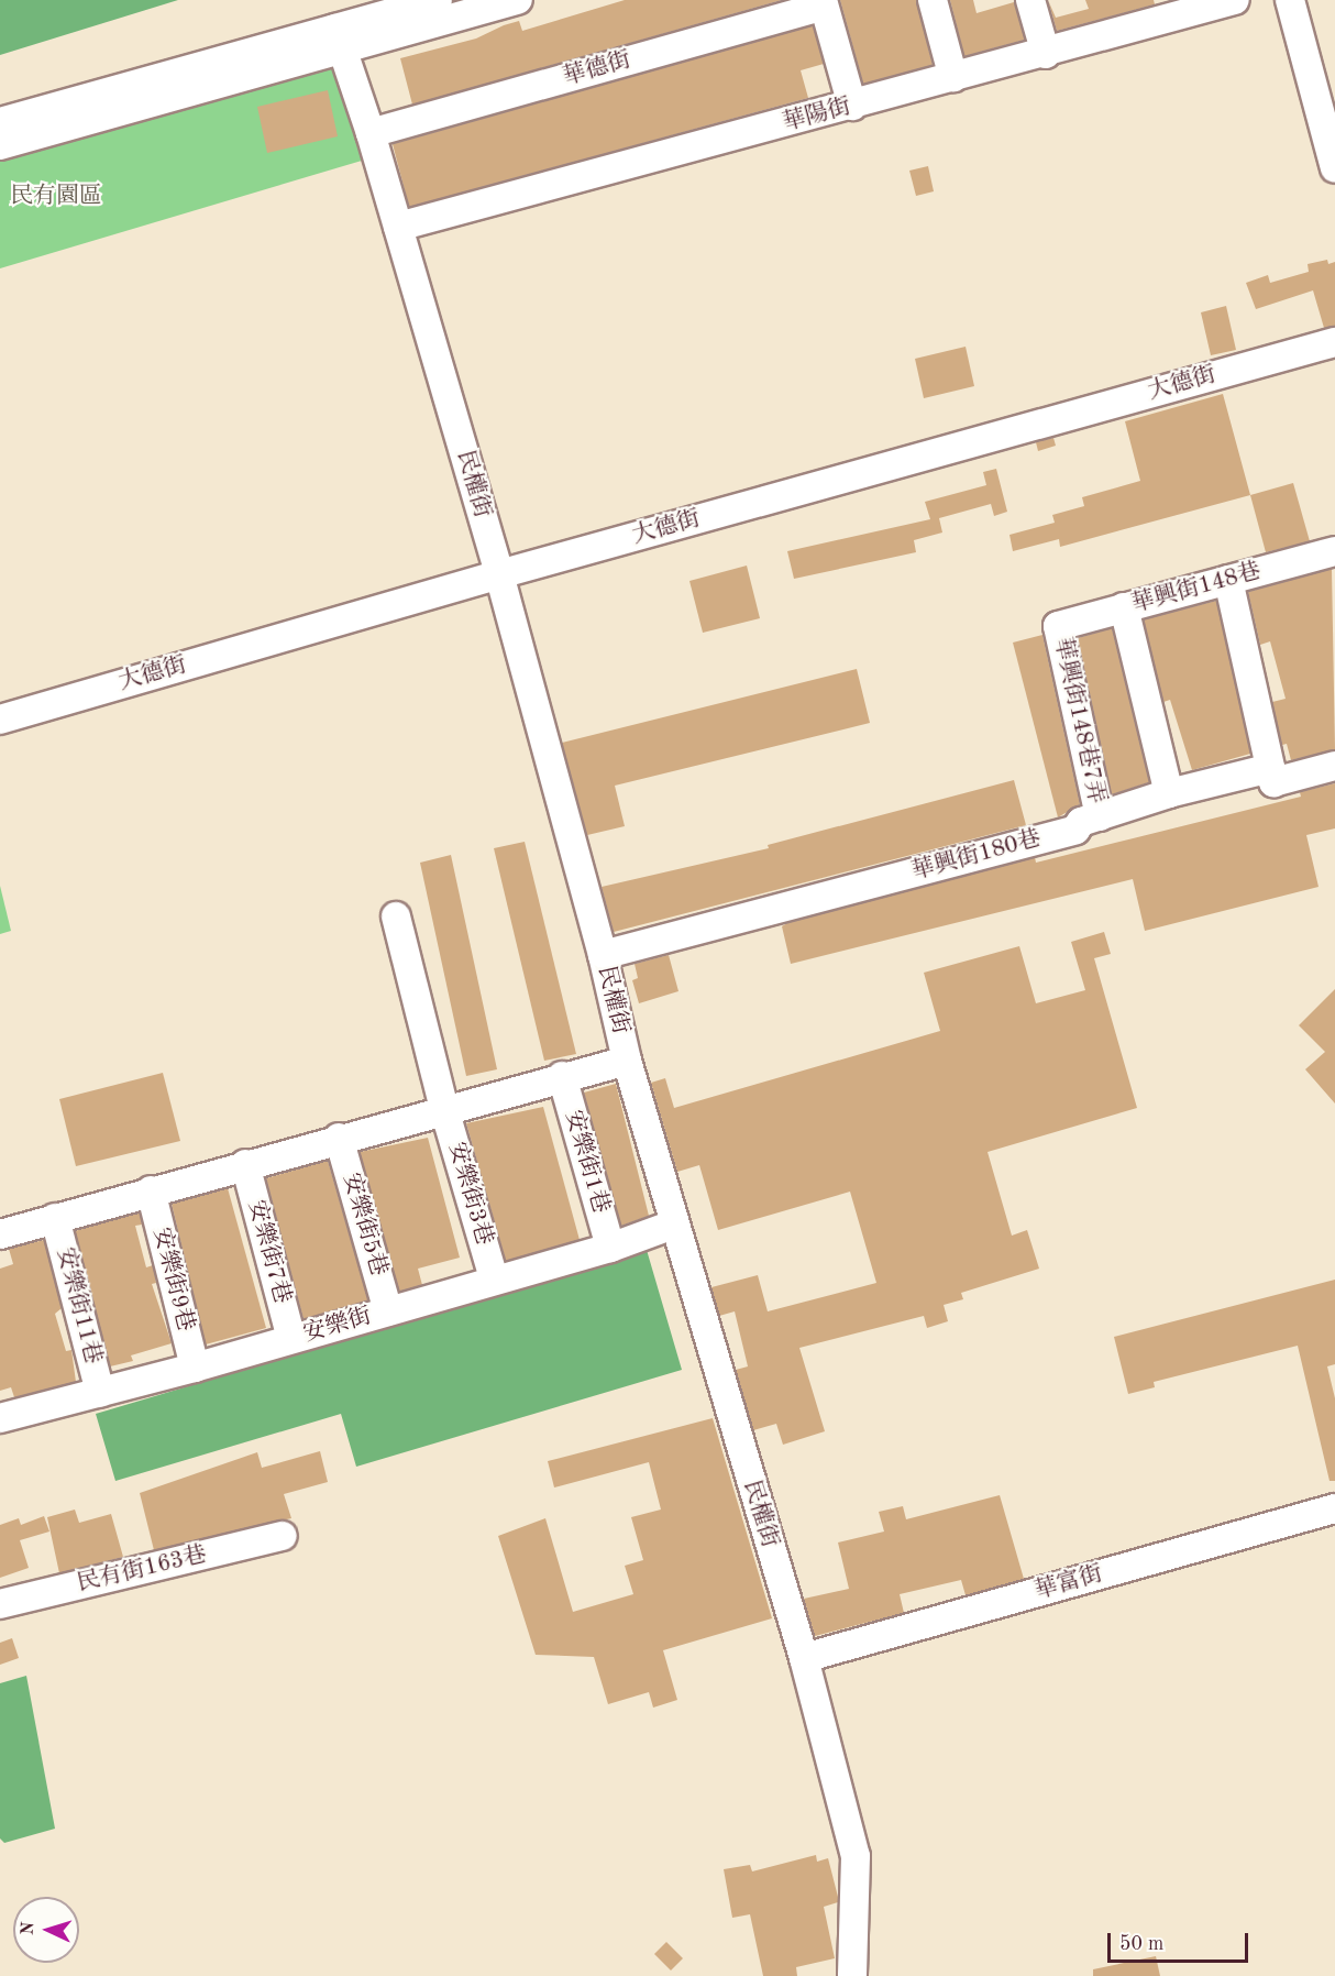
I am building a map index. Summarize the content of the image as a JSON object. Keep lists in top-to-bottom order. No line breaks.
{"streets":{"street":["華德街","華陽街","大德街","民權街","華興街148巷","華興街148巷7弄","華興街180巷","安樂街1巷","安樂街3巷","安樂街5巷","安樂街7巷","安樂街9巷","安樂街11巷","安樂街","民有街163巷","華富街"]},"crossings":[["華德街","民權街"],["華陽街","民權街"],["大德街","民權街"],["民權街","華興街180巷"],["民權街","安樂街"],["民權街","華富街"],["華興街148巷","華興街148巷7弄"],["華興街148巷7弄","華興街180巷"],["安樂街1巷","安樂街"],["安樂街3巷","安樂街"],["安樂街5巷","安樂街"],["安樂街7巷","安樂街"],["安樂街9巷","安樂街"],["安樂街11巷","安樂街"]],"parks":["民有園區"],"scale_bar":"50 m","north":"left"}
